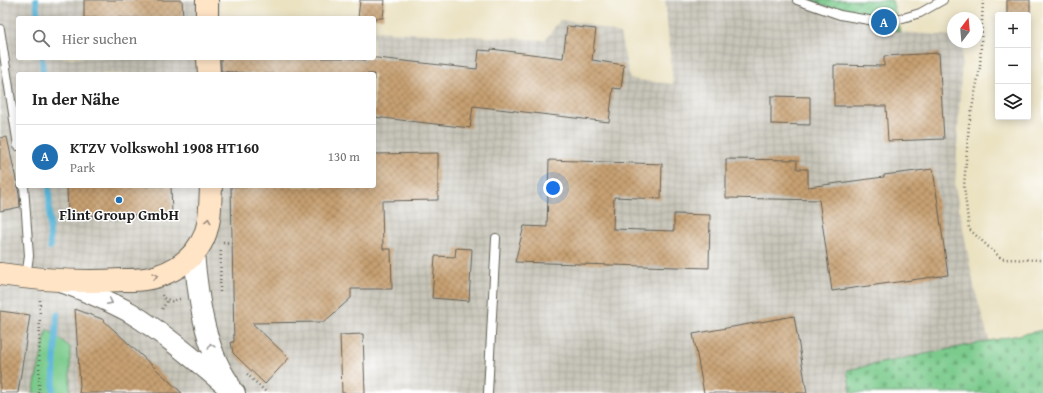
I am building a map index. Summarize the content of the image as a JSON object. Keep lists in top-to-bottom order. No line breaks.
{"places":["Flint Group GmbH"],"north":"top","page":{"pins":"A","map_buttons":["+","−"],"search":"Hier suchen","heading":"In der Nähe","list":[{"mark":"A","name":"KTZV Volkswohl 1908 HT160","note":"Park","value":"130 m"}]}}
